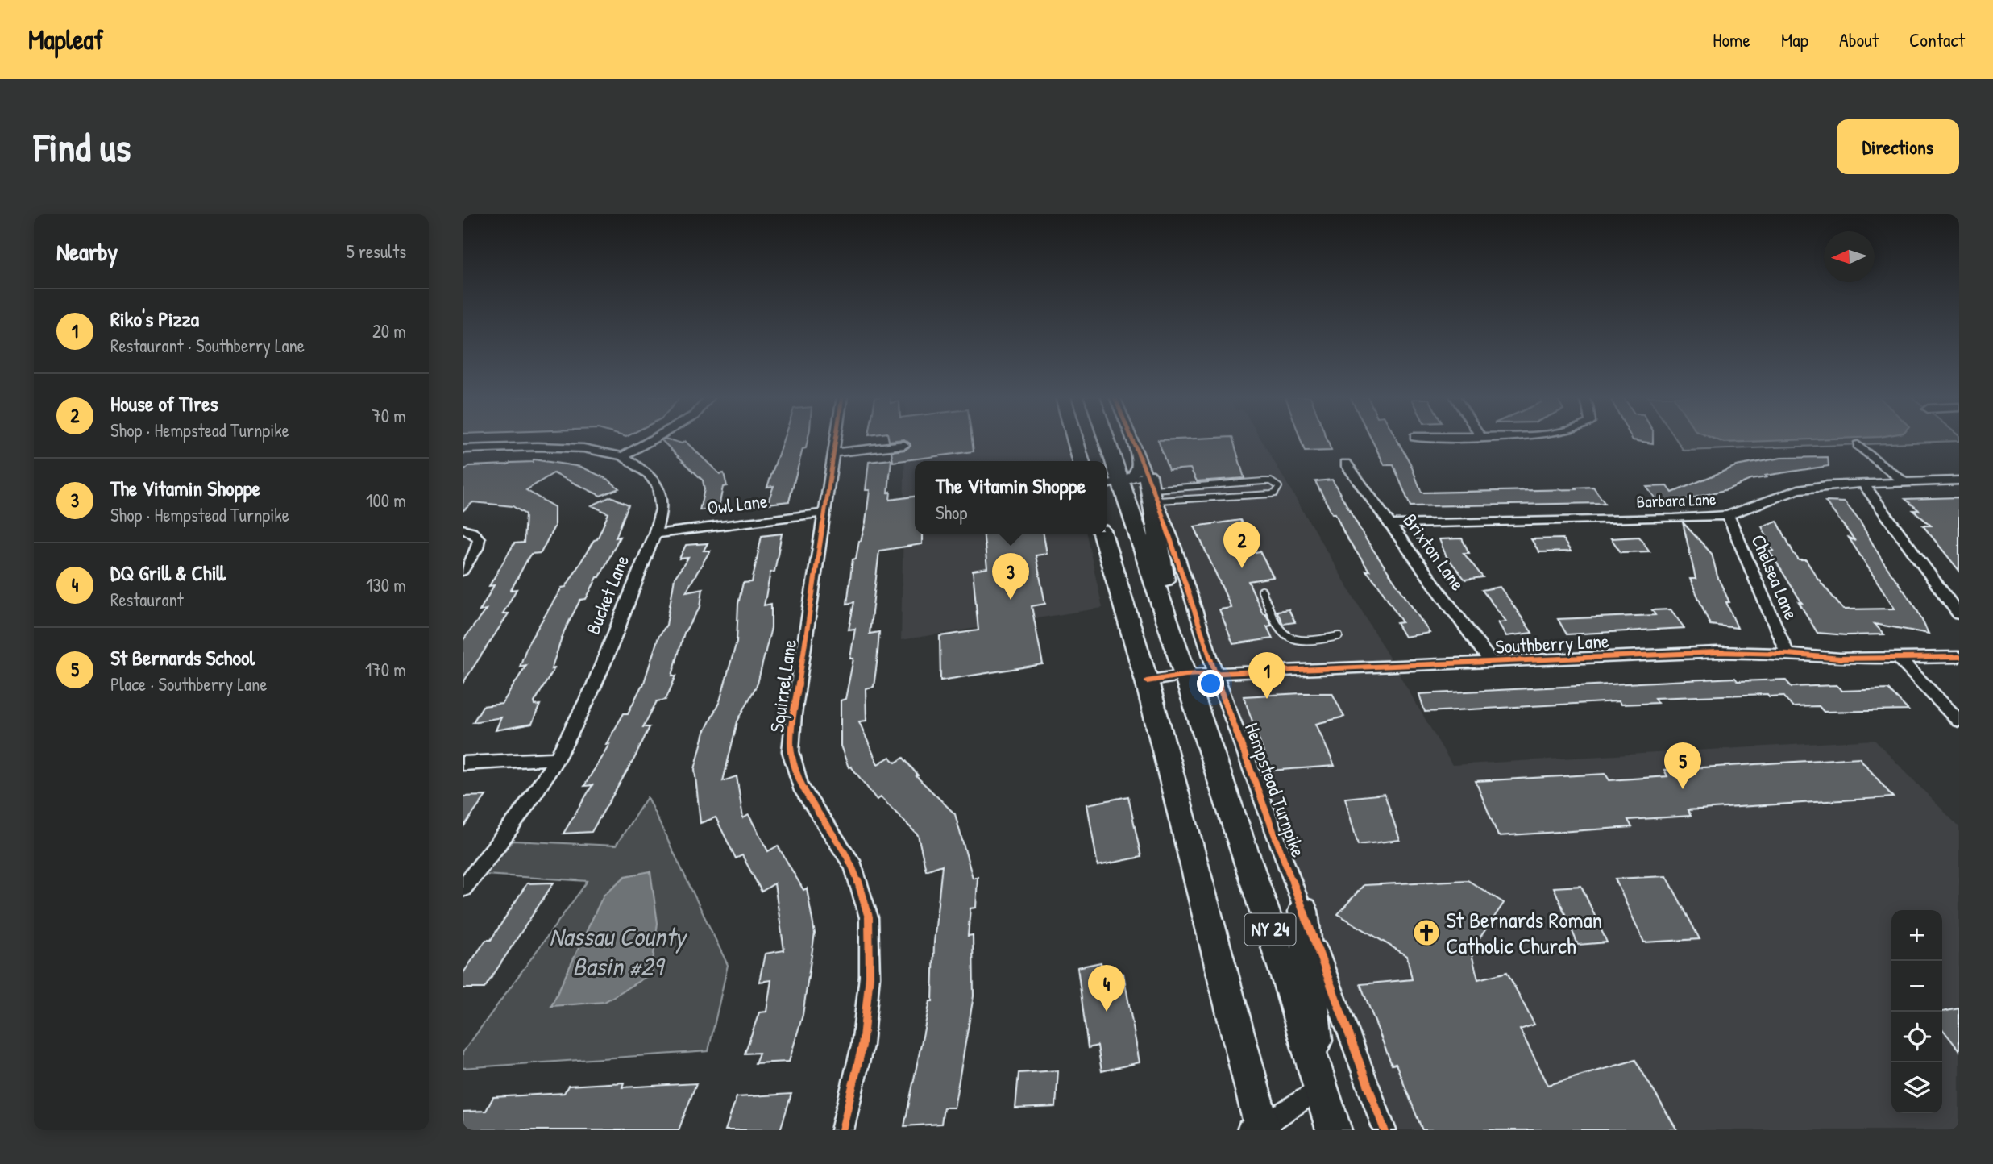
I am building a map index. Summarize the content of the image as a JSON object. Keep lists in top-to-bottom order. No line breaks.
{"streets":{"main road":["NY 24"],"street":["Barbara Lane","Owl Lane","Brixton Lane","Chelsea Lane","Bucket Lane","Southberry Lane","Squirrel Lane","Hempstead Turnpike"]},"crossings":[["Barbara Lane","Brixton Lane"],["Barbara Lane","Chelsea Lane"],["Owl Lane","Bucket Lane"],["Owl Lane","Squirrel Lane"],["Brixton Lane","Southberry Lane"],["Chelsea Lane","Southberry Lane"],["Southberry Lane","Hempstead Turnpike"],["Southberry Lane","NY 24"]],"water":["Nassau County Basin #29"],"places":{"church":["St Bernards Roman Catholic Church"]},"north":"left","page":{"header":"Mapleaf","nav":["Home","Map","About","Contact"],"buttons":"Directions","title":"Find us","heading":["Nearby","5 results"],"list":[{"mark":"1","name":"Riko's Pizza","note":"Restaurant · Southberry Lane","value":"20 m"},{"mark":"2","name":"House of Tires","note":"Shop · Hempstead Turnpike","value":"70 m"},{"mark":"3","name":"The Vitamin Shoppe","note":"Shop · Hempstead Turnpike","value":"100 m"},{"mark":"4","name":"DQ Grill & Chill","note":"Restaurant","value":"130 m"},{"mark":"5","name":"St Bernards School","note":"Place · Southberry Lane","value":"170 m"}],"popup":["The Vitamin Shoppe","Shop"],"pins":["2","3","1","5","4"],"map_buttons":["+","−"]}}
